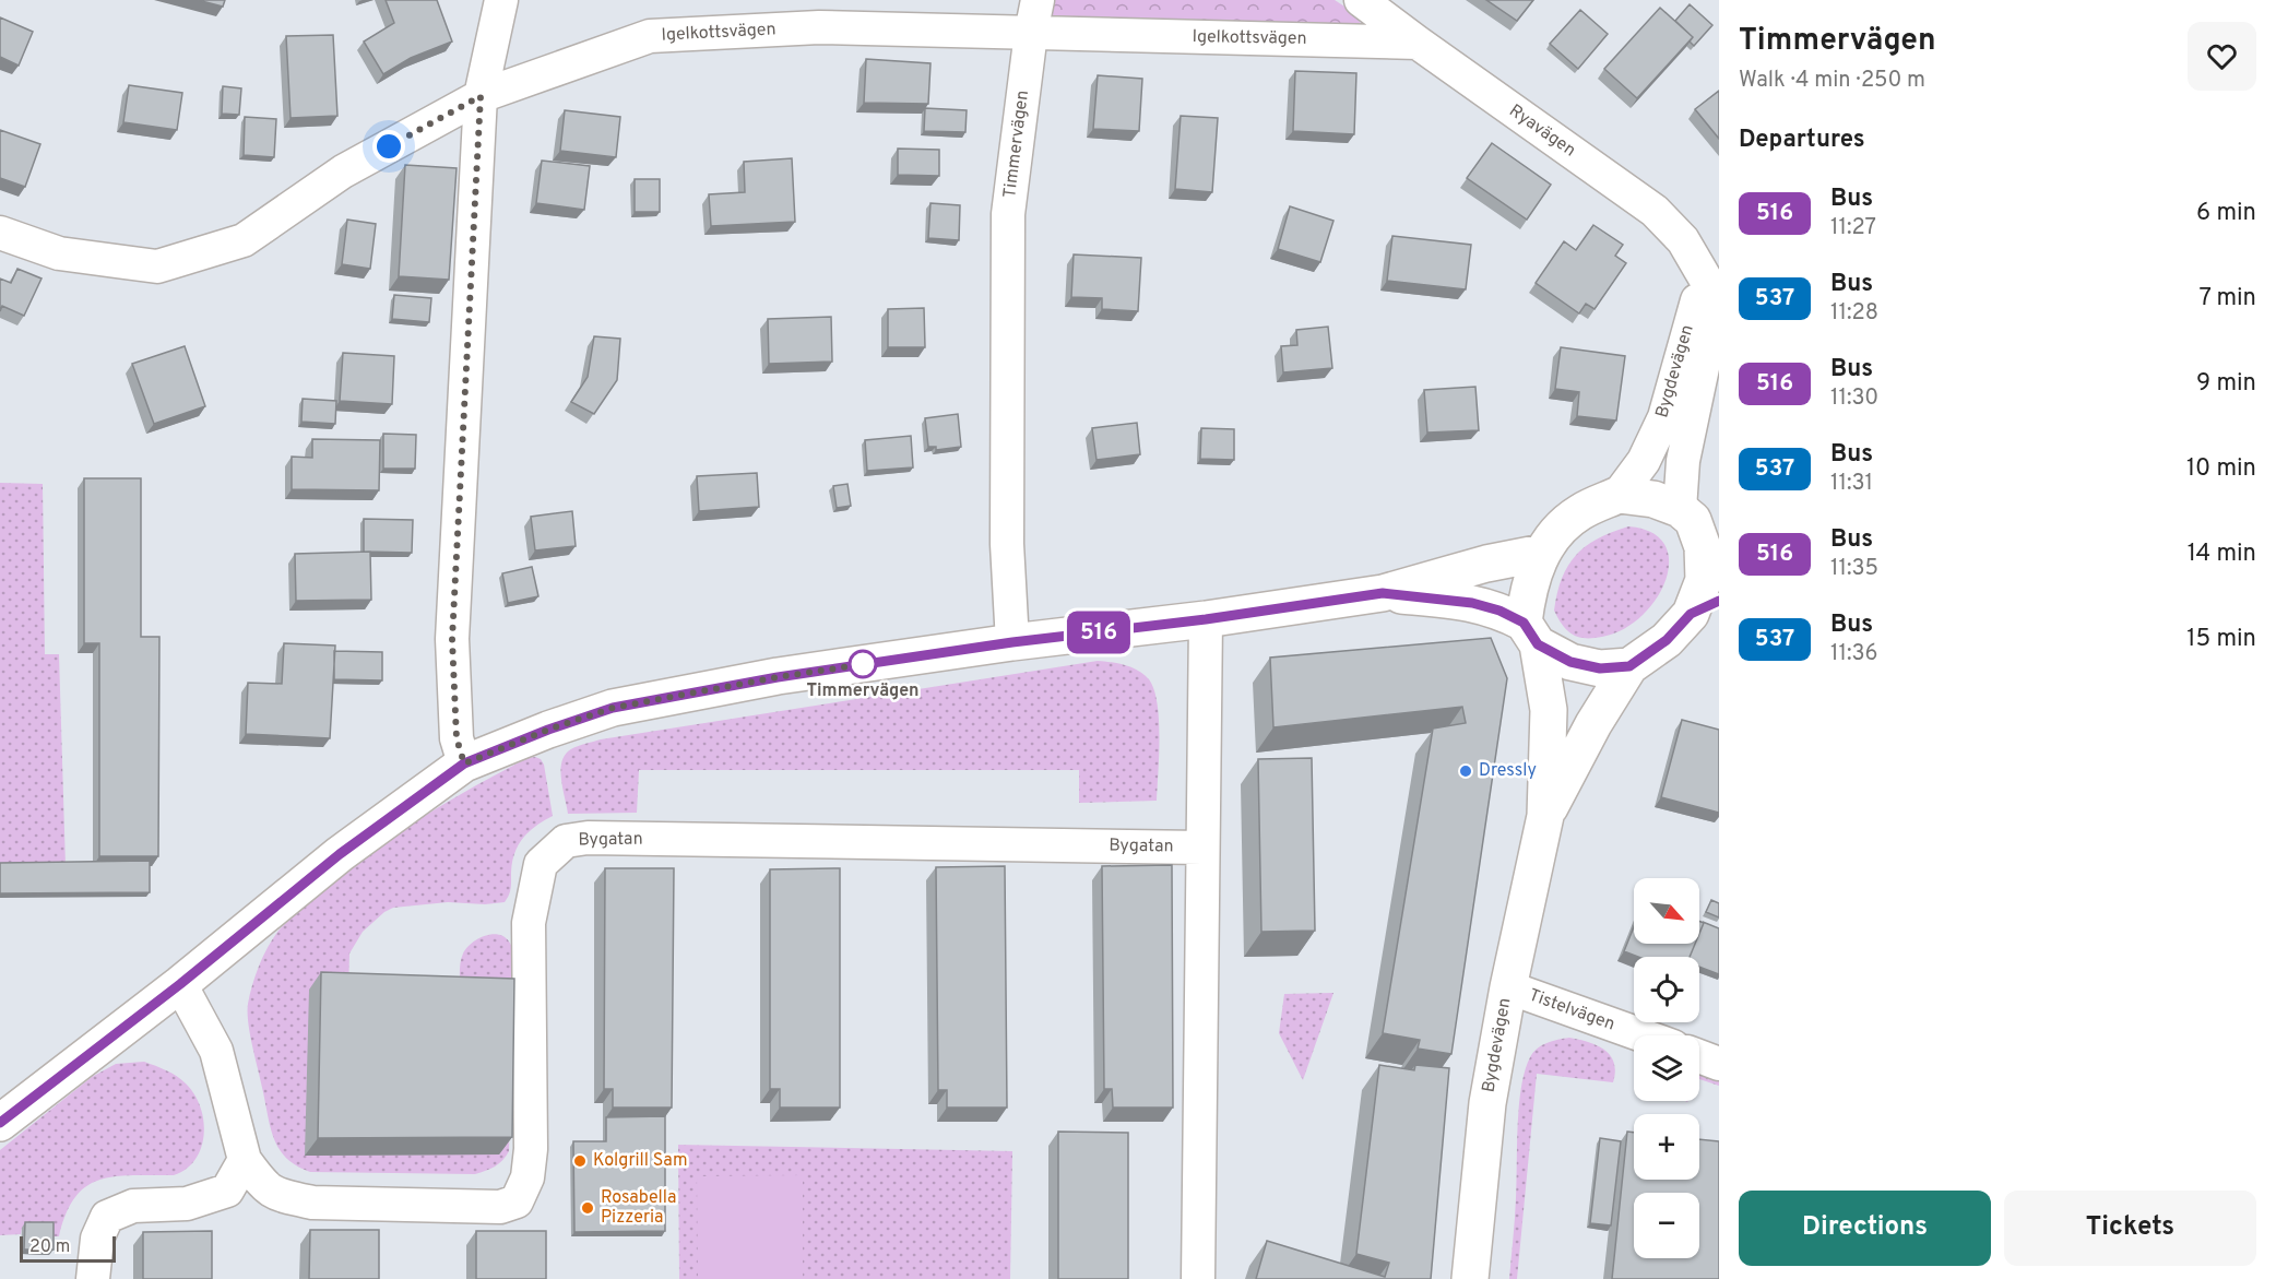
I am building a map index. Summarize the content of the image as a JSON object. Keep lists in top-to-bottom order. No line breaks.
{"streets":{"street":["Igelkottsvägen","Ryavägen","Timmervägen","Bygdevägen","Bygatan","Tistelvägen"]},"crossings":[["Igelkottsvägen","Ryavägen"],["Igelkottsvägen","Timmervägen"],["Ryavägen","Bygdevägen"],["Bygdevägen","Tistelvägen"]],"places":["Timmervägen","Dressly","Kolgrill Sam","Rosabella Pizzeria"],"lines":["bus line 516"],"scale_bar":"20 m","north":"bottom right","page":{"on_map":"516","heading":[["Timmervägen","Walk · 4 min · 250 m"],"Departures"],"list":[{"mark":"516","name":"Bus","note":"11:27","value":"6 min"},{"mark":"537","name":"Bus","note":"11:28","value":"7 min"},{"mark":"516","name":"Bus","note":"11:30","value":"9 min"},{"mark":"537","name":"Bus","note":"11:31","value":"10 min"},{"mark":"516","name":"Bus","note":"11:35","value":"14 min"},{"mark":"537","name":"Bus","note":"11:36","value":"15 min"}],"map_buttons":["+","−"],"buttons":["Directions","Tickets"],"scale":"20 m"}}
